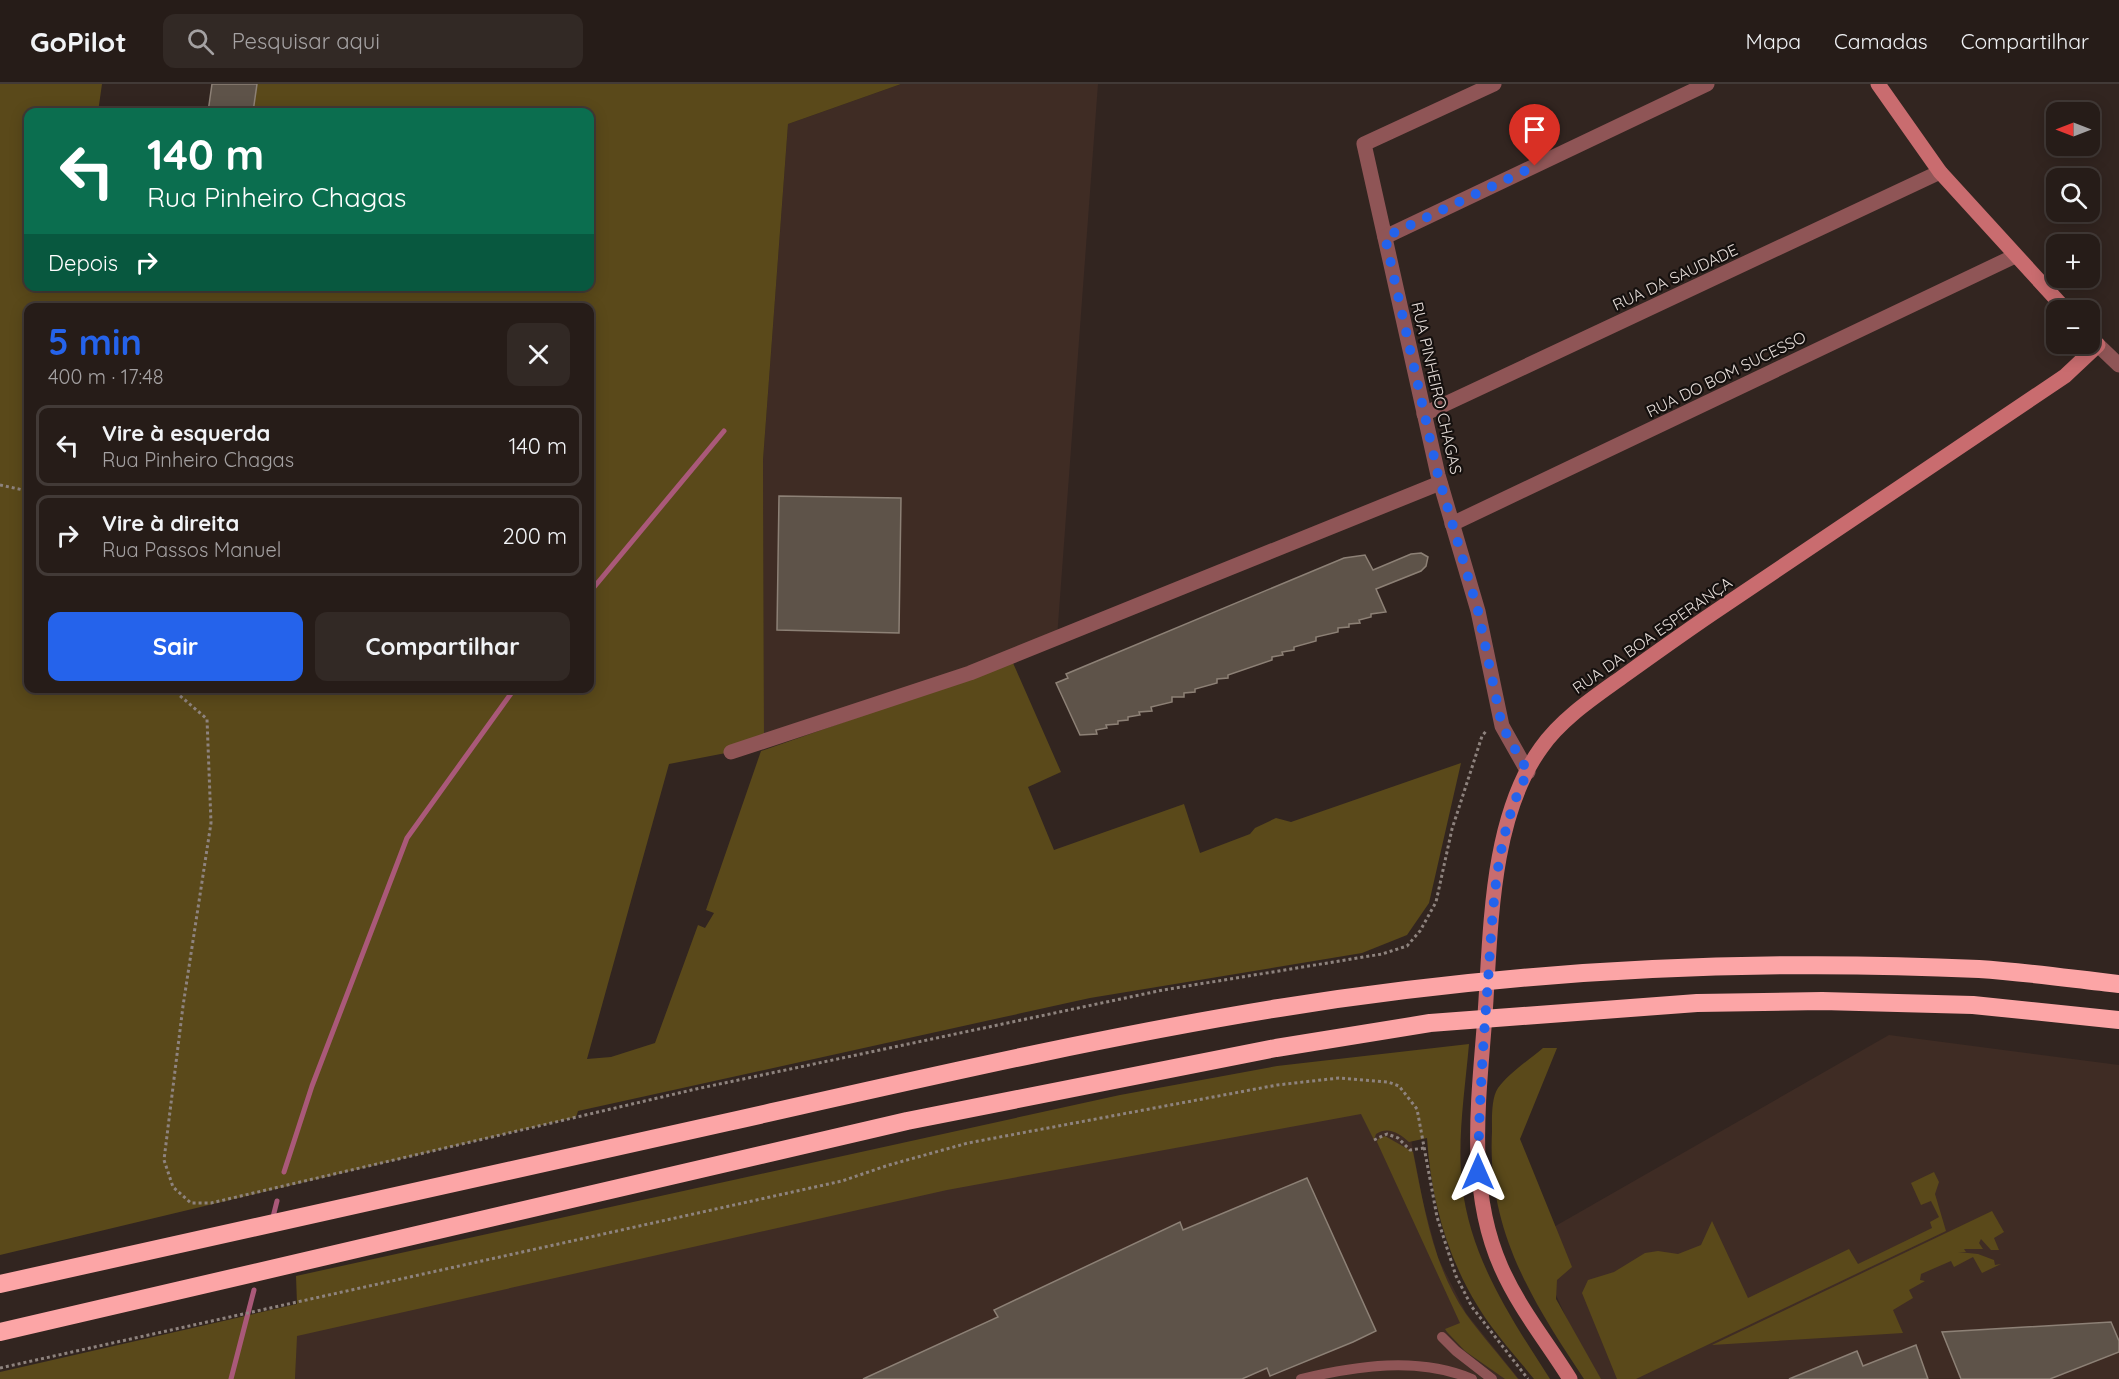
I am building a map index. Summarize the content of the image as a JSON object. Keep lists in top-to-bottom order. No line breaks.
{"streets":{"street":["RUA DA SAUDADE","RUA DO BOM SUCESSO","RUA PINHEIRO CHAGAS","RUA DA BOA ESPERANÇA"]},"crossings":[["RUA DA SAUDADE","RUA PINHEIRO CHAGAS"],["RUA DO BOM SUCESSO","RUA PINHEIRO CHAGAS"],["RUA PINHEIRO CHAGAS","RUA DA BOA ESPERANÇA"]],"north":"left","page":{"header":"GoPilot","search":"Pesquisar aqui","nav":["Mapa","Camadas","Compartilhar"],"map_buttons":["+","−"],"turn":["140 m","Rua Pinheiro Chagas"],"then":"Depois","heading":["5 min","400 m · 17:48"],"list":[{"name":"Vire à esquerda","note":"Rua Pinheiro Chagas","value":"140 m"},{"name":"Vire à direita","note":"Rua Passos Manuel","value":"200 m"}],"buttons":["Sair","Compartilhar"]}}
